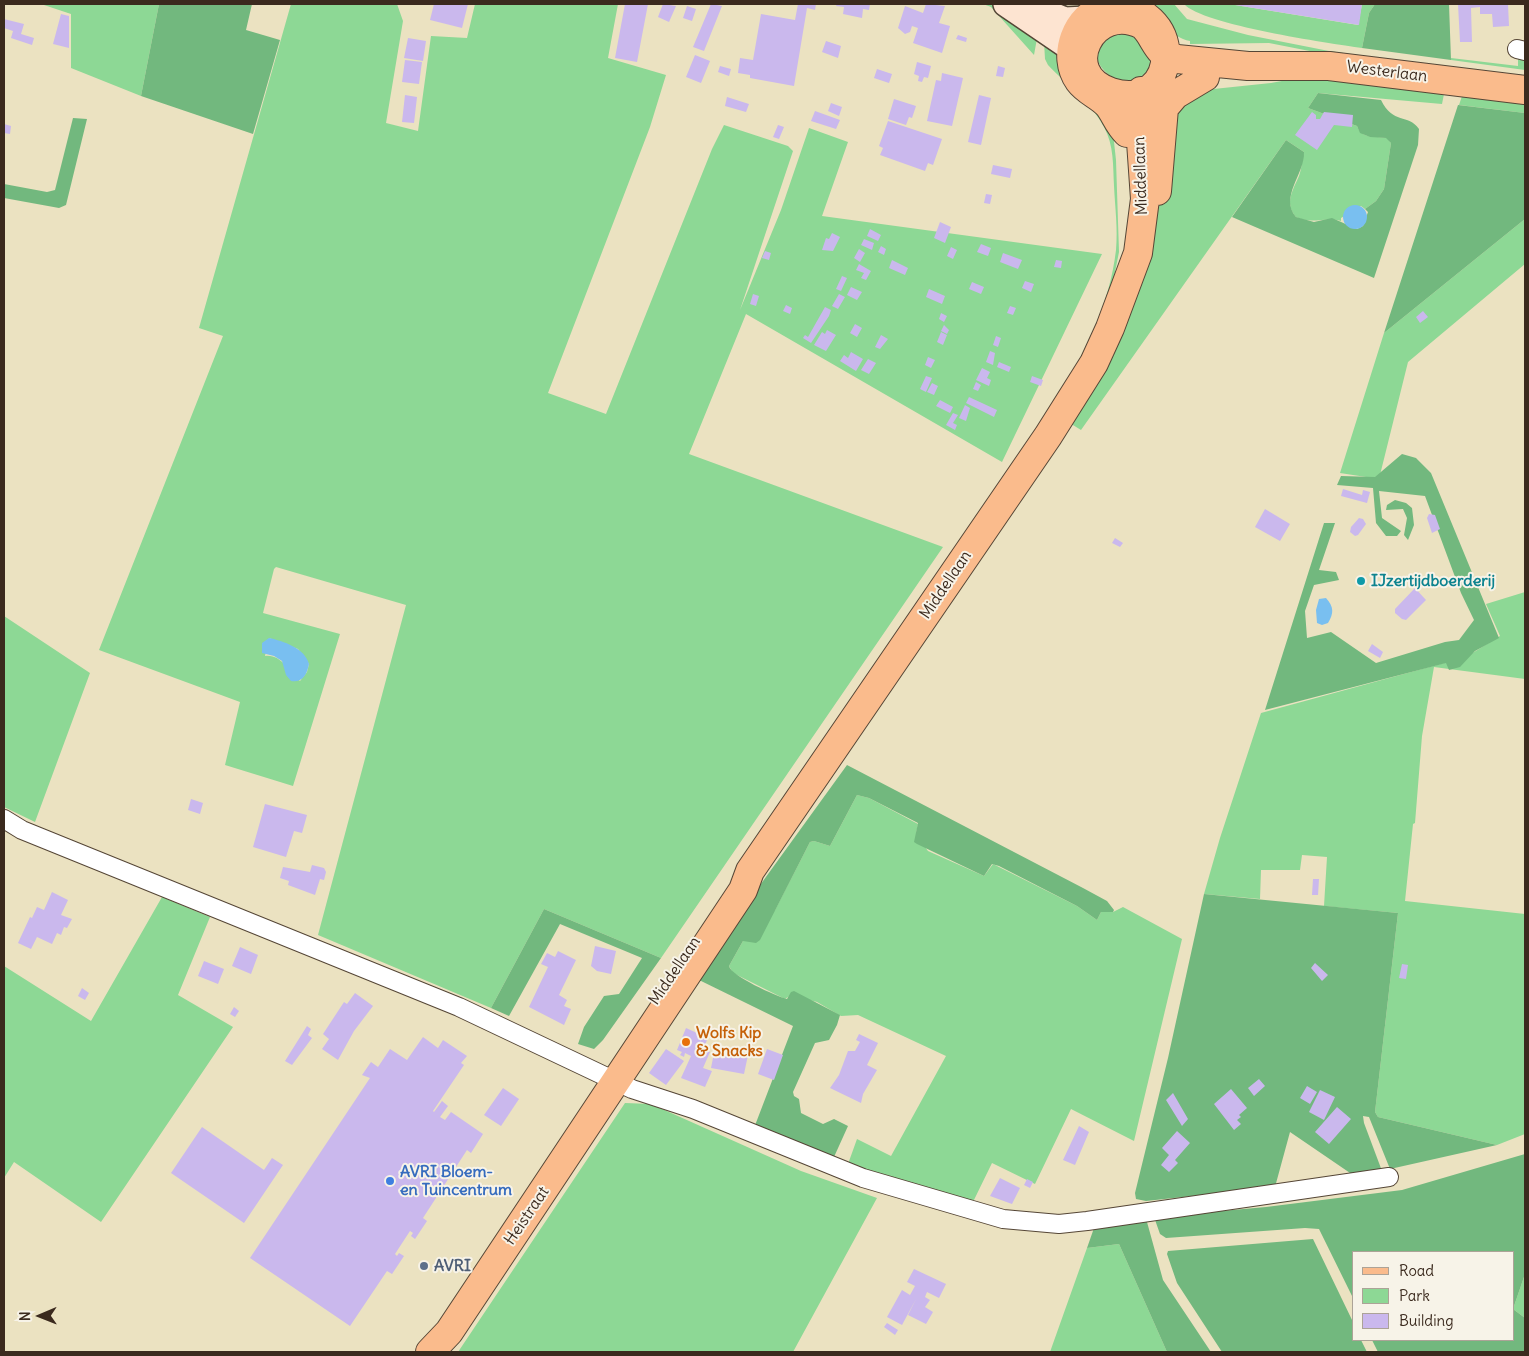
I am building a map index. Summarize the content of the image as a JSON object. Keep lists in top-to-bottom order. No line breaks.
{"streets":{"main road":["Westerlaan","Middellaan","Heistraat"]},"crossings":[["Westerlaan","Middellaan"],["Middellaan","Heistraat"]],"places":["IJzertijdboerderij","Wolfs Kip & Snacks","AVRI Bloem- en Tuincentrum","AVRI"],"legend":["Road","Park","Building"],"north":"left"}
